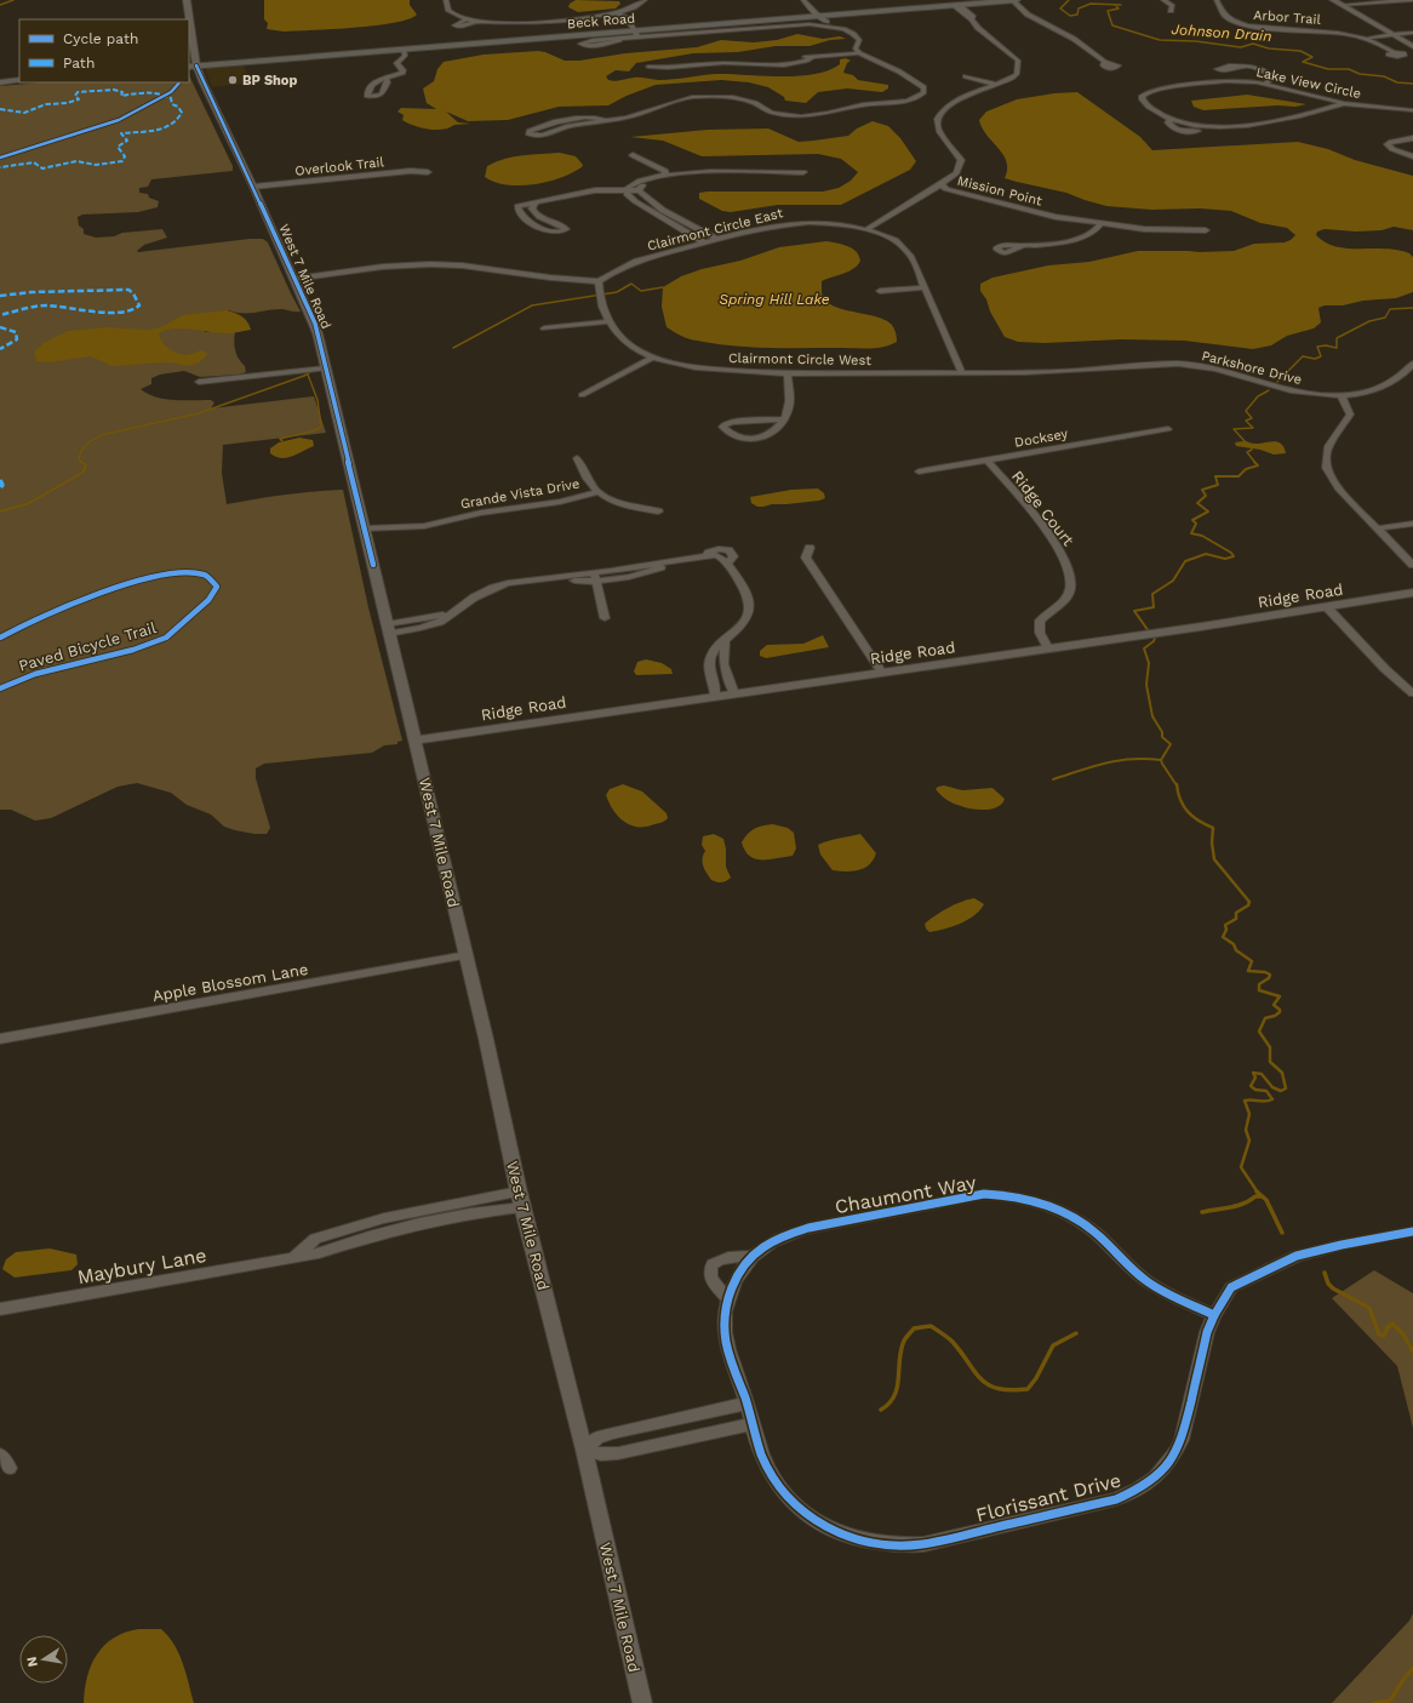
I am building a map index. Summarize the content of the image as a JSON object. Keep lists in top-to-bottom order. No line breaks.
{"streets":{"main road":["Beck Road"],"street":["Arbor Trail","Lake View Circle","Overlook Trail","Mission Point","Clairmont Circle East","West 7 Mile Road","Clairmont Circle West","Parkshore Drive","Docksey","Grande Vista Drive","Ridge Court","Ridge Road","Apple Blossom Lane","Chaumont Way","Maybury Lane","Florissant Drive"],"cycle path":["Paved Bicycle Trail"]},"crossings":[["Beck Road","West 7 Mile Road"],["Overlook Trail","West 7 Mile Road"],["Clairmont Circle East","Clairmont Circle West"],["Clairmont Circle East","Parkshore Drive"],["West 7 Mile Road","Grande Vista Drive"],["West 7 Mile Road","Ridge Road"],["West 7 Mile Road","Apple Blossom Lane"],["West 7 Mile Road","Maybury Lane"],["Clairmont Circle West","Parkshore Drive"],["Docksey","Ridge Court"],["Ridge Court","Ridge Road"],["Chaumont Way","Florissant Drive"]],"water":["Johnson Drain","Spring Hill Lake"],"places":["BP Shop"],"legend":["Cycle path","Path"],"north":"left"}
